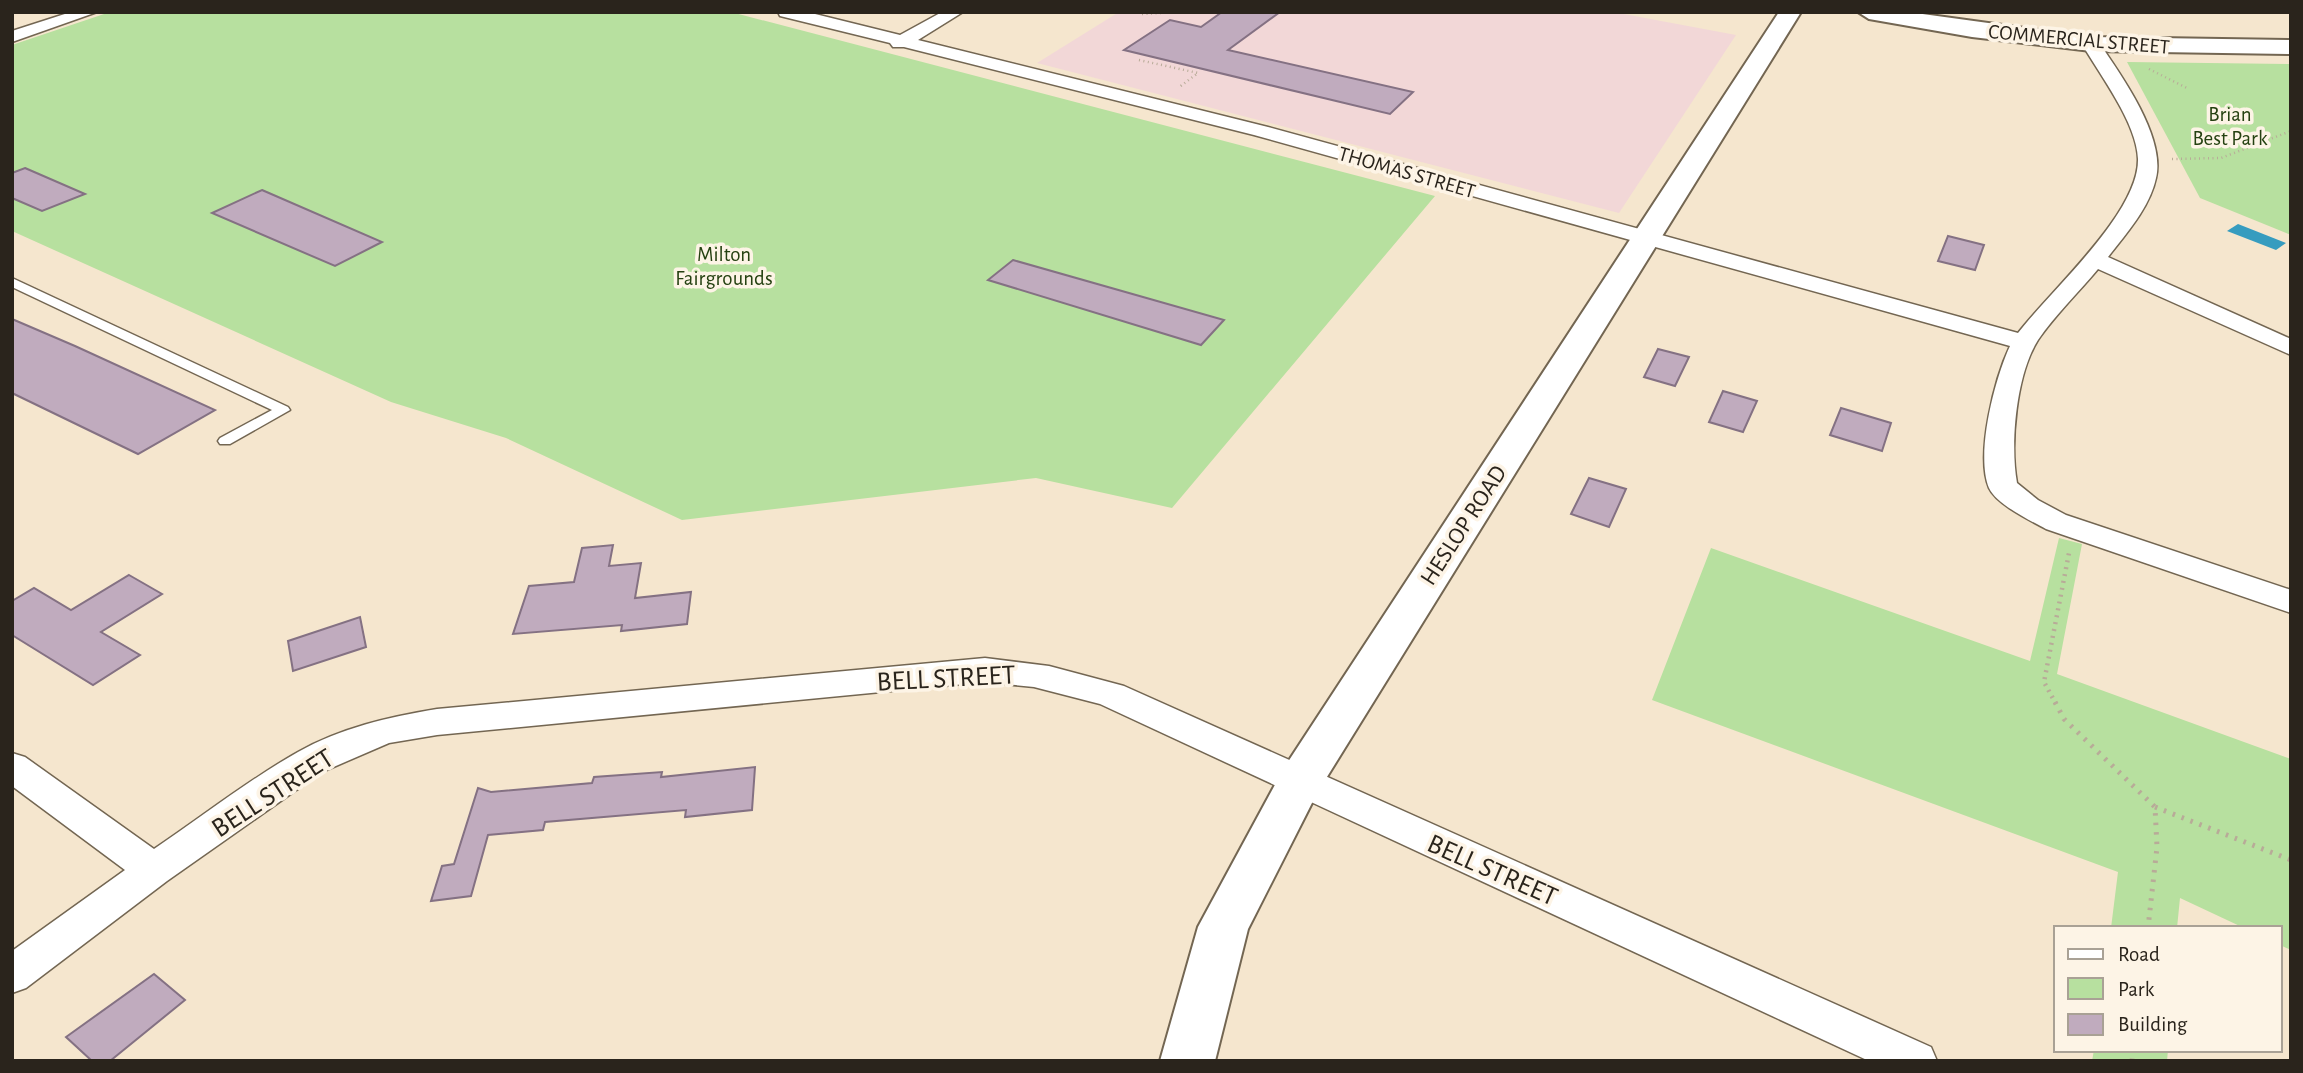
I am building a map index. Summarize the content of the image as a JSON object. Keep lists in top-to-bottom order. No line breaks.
{"streets":{"street":["COMMERCIAL STREET","THOMAS STREET","HESLOP ROAD","BELL STREET"]},"crossings":[["THOMAS STREET","HESLOP ROAD"],["HESLOP ROAD","BELL STREET"]],"parks":["Brian Best Park","Milton Fairgrounds"],"legend":["Road","Park","Building"]}
